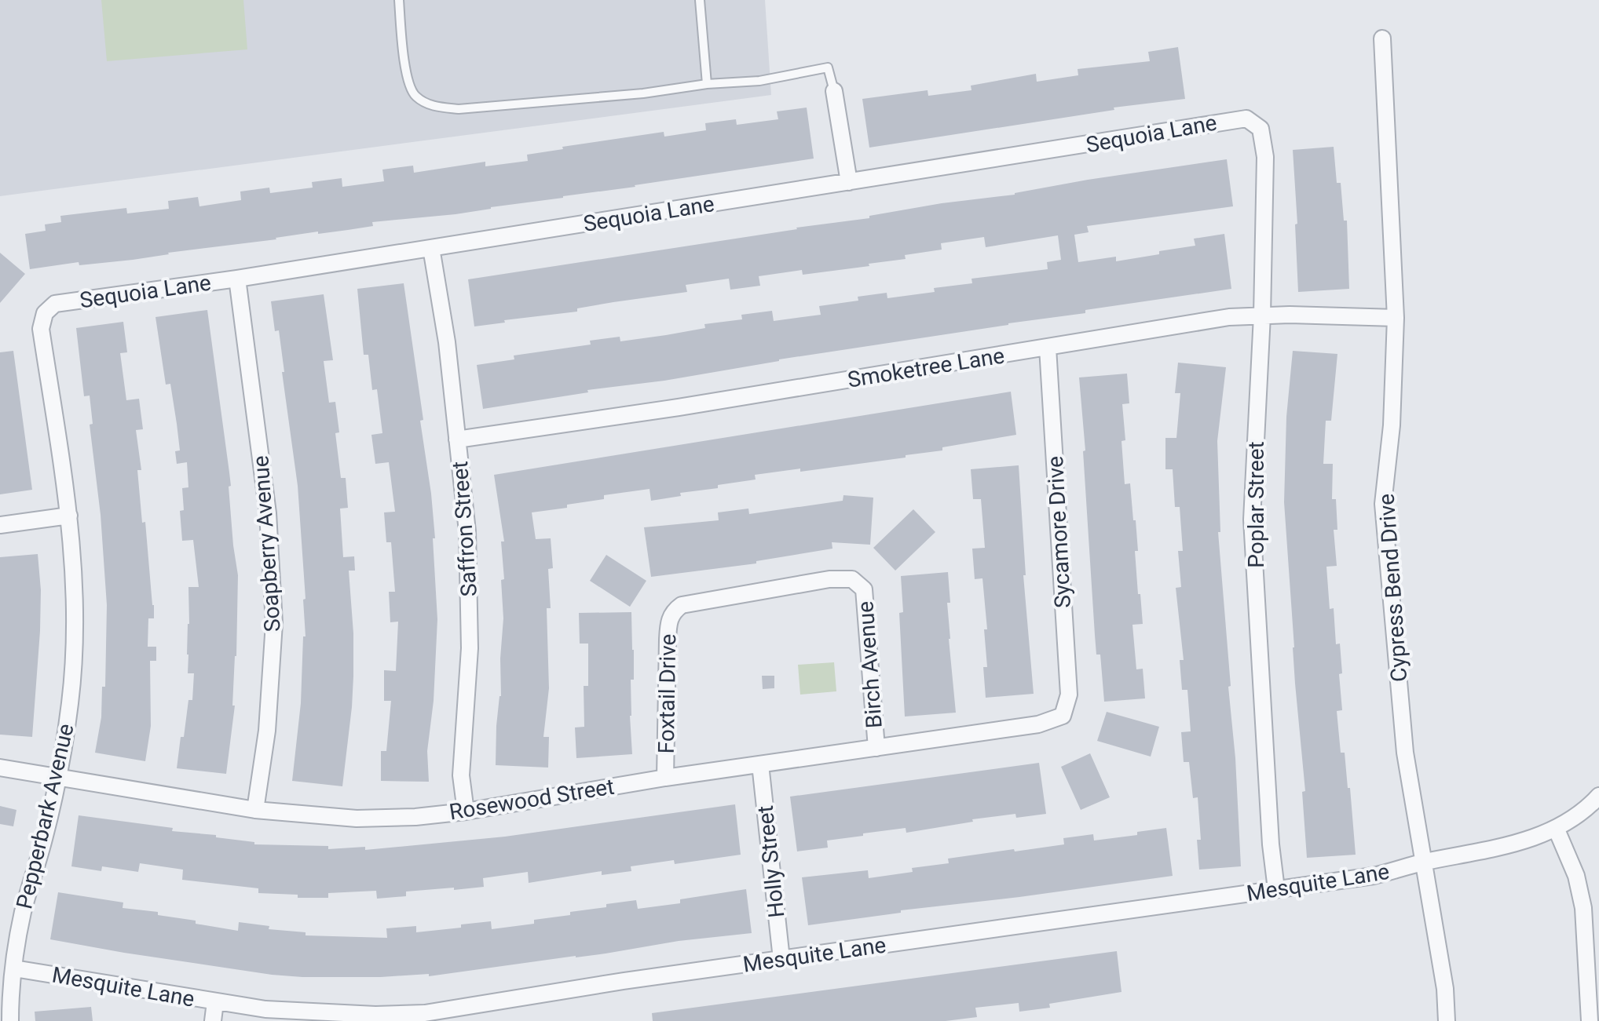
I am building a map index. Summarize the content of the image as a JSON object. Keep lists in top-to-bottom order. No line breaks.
{"streets":{"street":["Sequoia Lane","Smoketree Lane","Poplar Street","Saffron Street","Sycamore Drive","Soapberry Avenue","Cypress Bend Drive","Birch Avenue","Foxtail Drive","Rosewood Street","Pepperbark Avenue","Holly Street","Mesquite Lane"]},"crossings":[["Sequoia Lane","Poplar Street"],["Sequoia Lane","Saffron Street"],["Sequoia Lane","Soapberry Avenue"],["Sequoia Lane","Pepperbark Avenue"],["Smoketree Lane","Poplar Street"],["Smoketree Lane","Saffron Street"],["Smoketree Lane","Sycamore Drive"],["Smoketree Lane","Cypress Bend Drive"],["Poplar Street","Mesquite Lane"],["Saffron Street","Rosewood Street"],["Sycamore Drive","Rosewood Street"],["Soapberry Avenue","Rosewood Street"],["Cypress Bend Drive","Mesquite Lane"],["Birch Avenue","Foxtail Drive"],["Birch Avenue","Rosewood Street"],["Foxtail Drive","Rosewood Street"],["Rosewood Street","Pepperbark Avenue"],["Rosewood Street","Holly Street"],["Pepperbark Avenue","Mesquite Lane"],["Holly Street","Mesquite Lane"]]}
